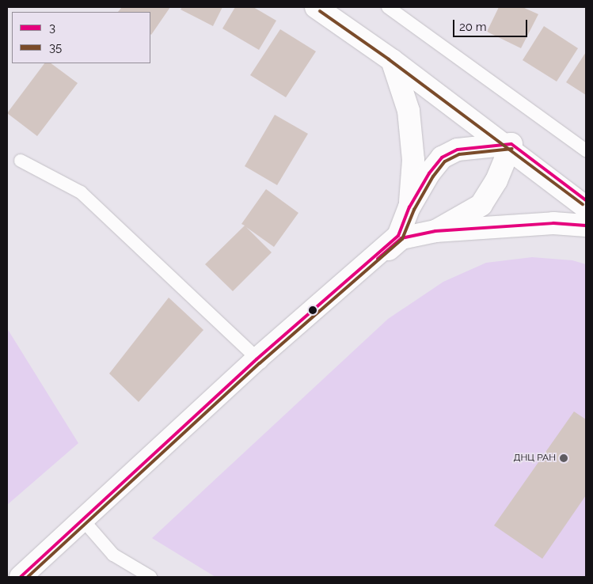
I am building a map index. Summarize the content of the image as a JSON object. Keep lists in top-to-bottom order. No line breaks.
{"places":["ДНЦ РАН"],"lines":["transit line 35","transit line 3"],"legend":["3","35"],"scale_bar":"20 m"}
